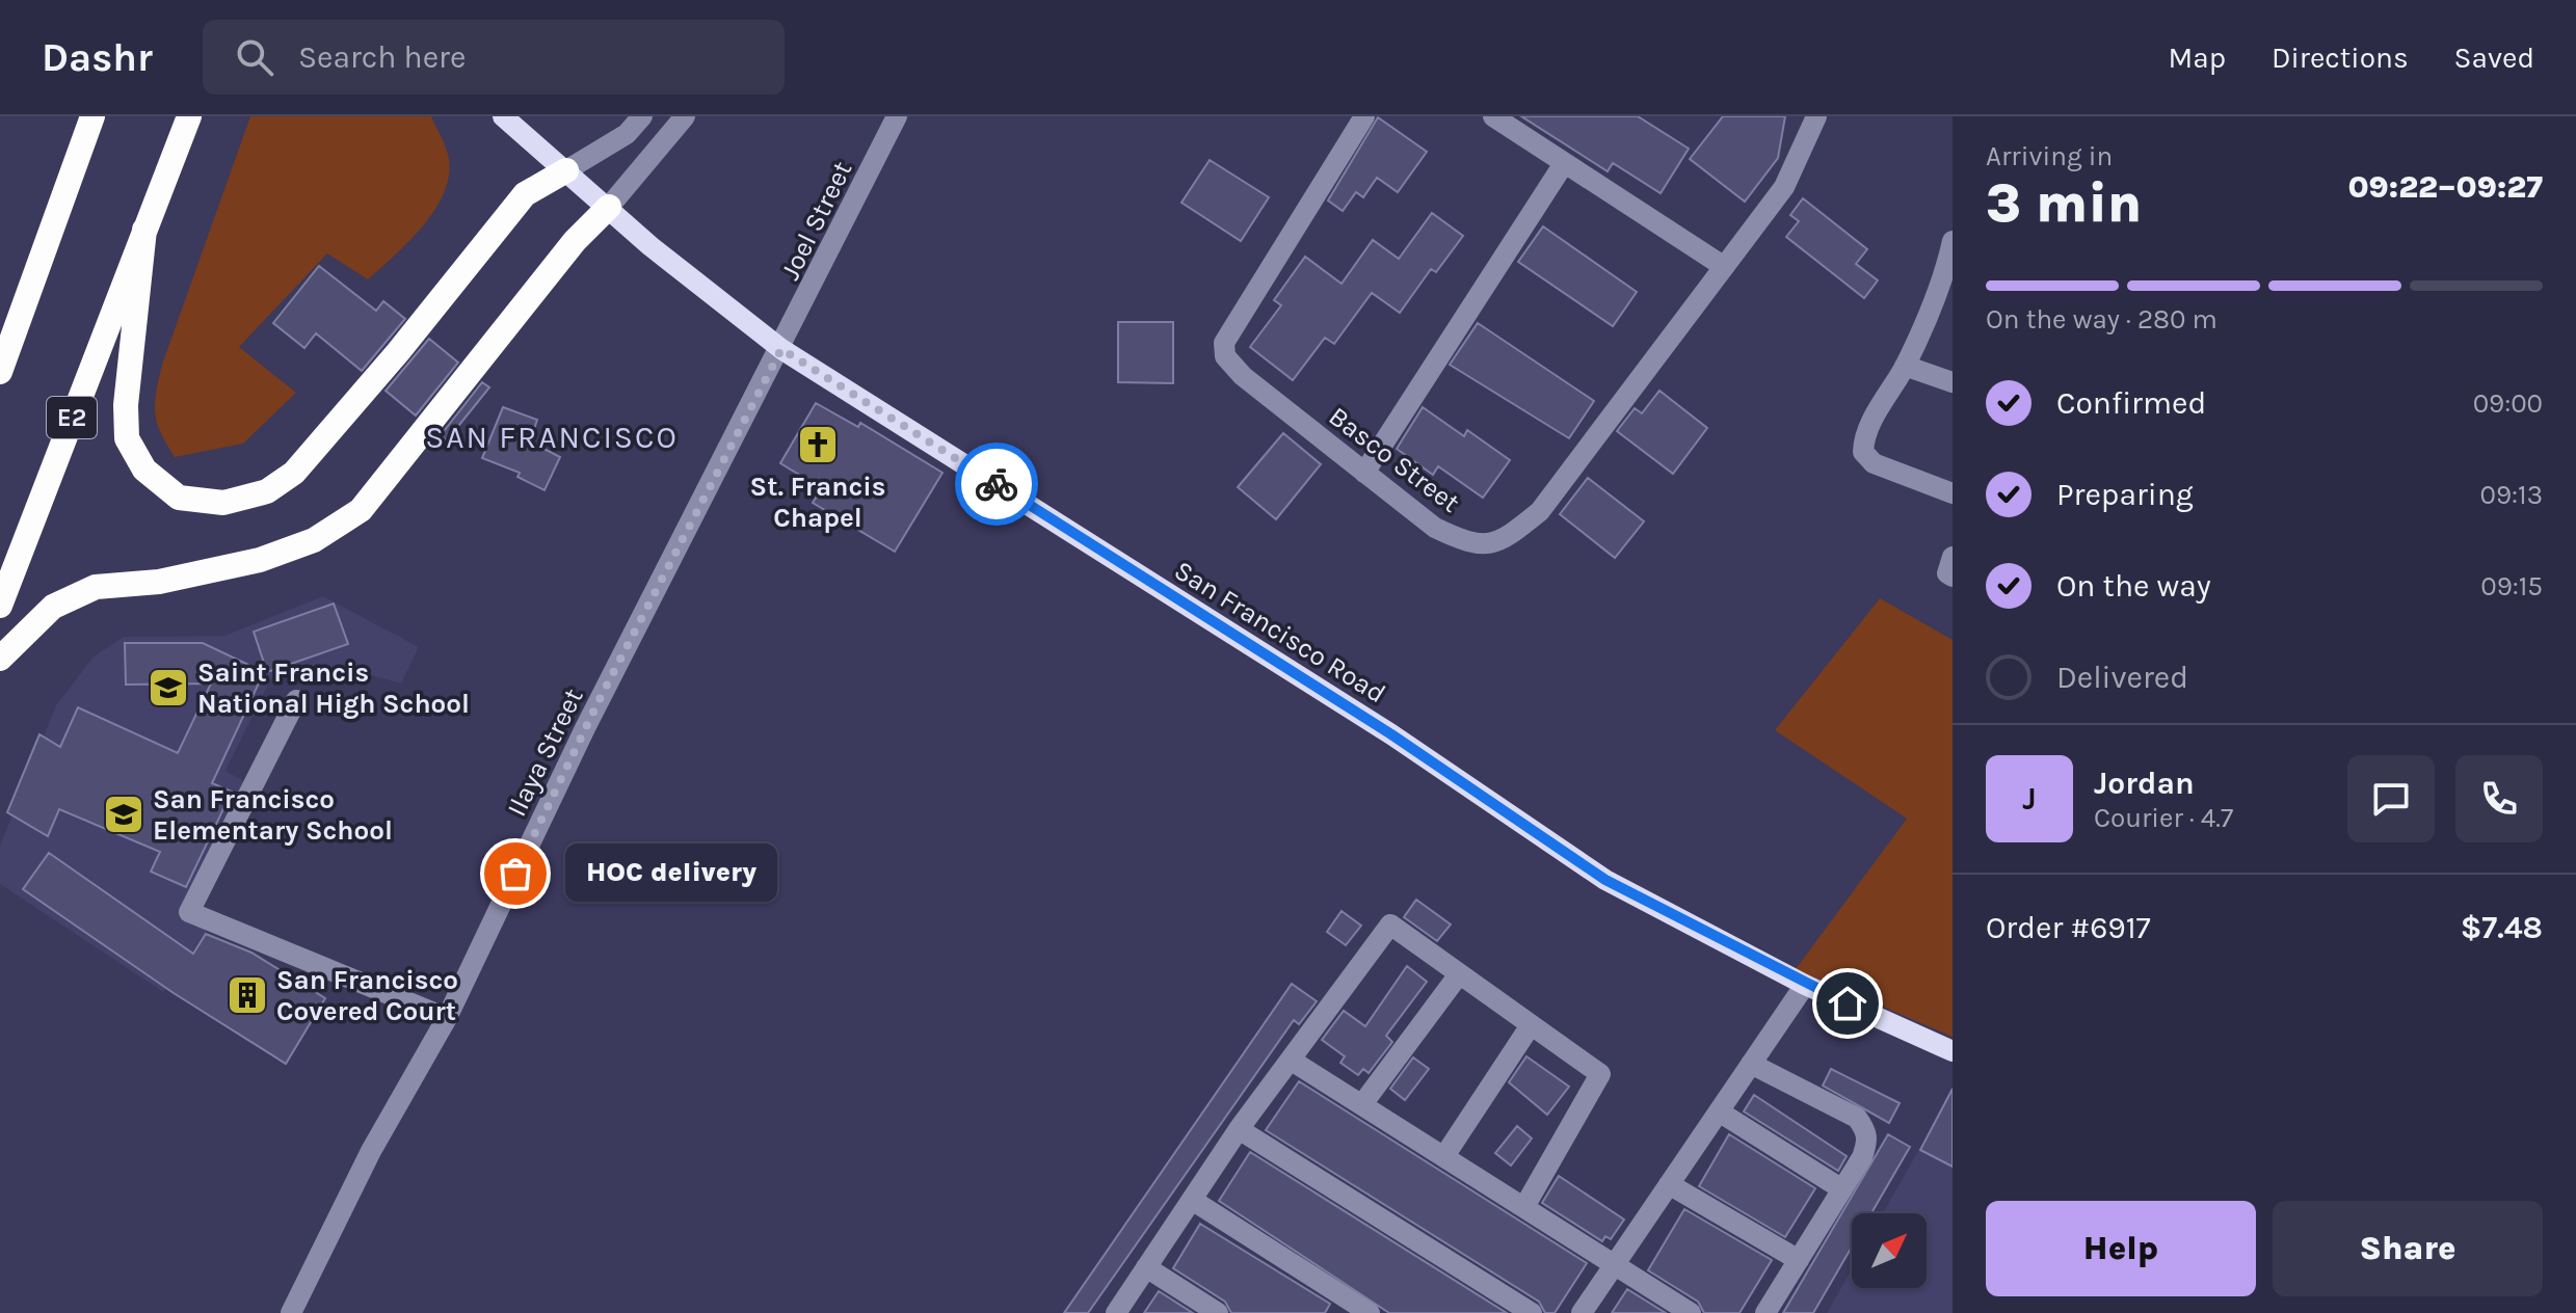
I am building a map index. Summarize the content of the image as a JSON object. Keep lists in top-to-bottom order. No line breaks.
{"streets":{"highway":["E2"],"main road":["San Francisco Road"],"street":["Joel Street","Basco Street","Ilaya Street"]},"crossings":[["Joel Street","San Francisco Road"],["Joel Street","Ilaya Street"],["San Francisco Road","Ilaya Street"]],"districts":["SAN FRANCISCO"],"places":{"church":["St. Francis Chapel"],"school or university":["Saint Francis National High School","San Francisco Elementary School"],"other":["HOC delivery"],"building":["San Francisco Covered Court"]},"north":"top right","page":{"header":"Dashr","search":"Search here","nav":["Map","Directions","Saved"],"heading":["3 min","Arriving in","09:22–09:27"],"panel":["Jordan","Courier · 4.7","Order #6917","$7.48"],"bar":"On the way · 280 m","list":[["Confirmed","09:00"],["Preparing","09:13"],["On the way","09:15"],"Delivered"],"round":"J","bubble":"HOC delivery","buttons":["Help","Share"]}}
